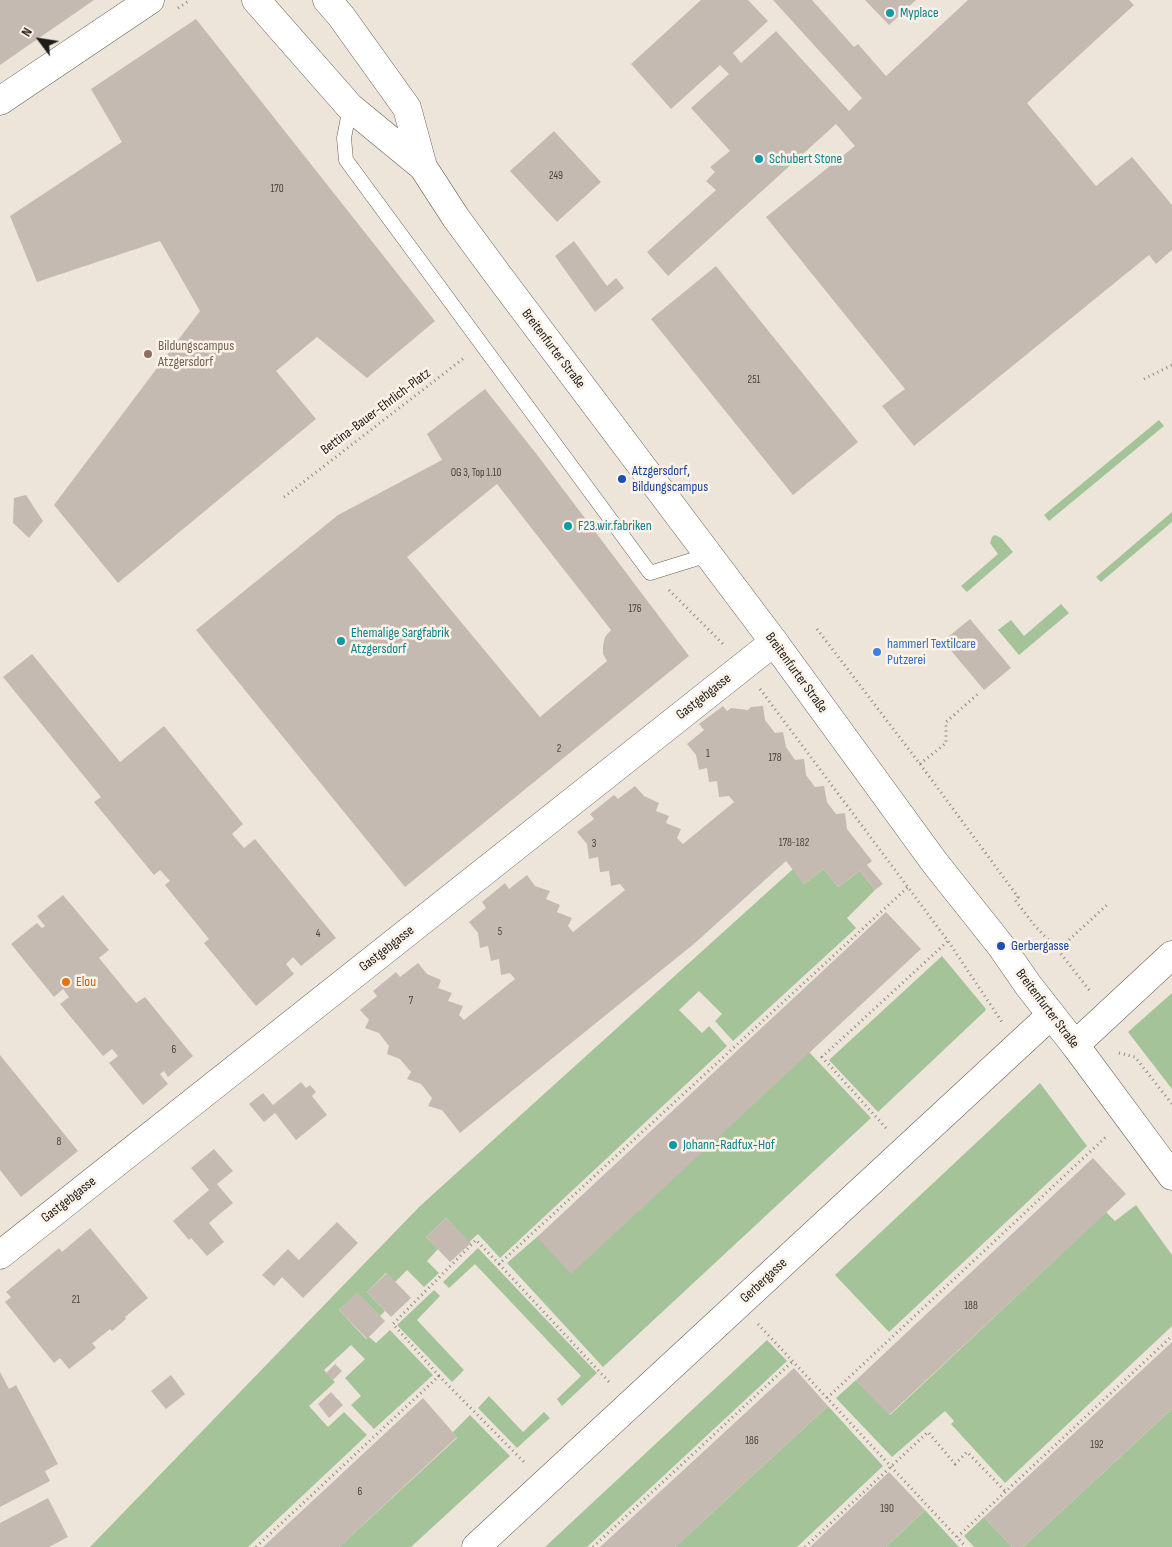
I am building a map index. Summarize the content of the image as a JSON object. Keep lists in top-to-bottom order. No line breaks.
{"streets":{"street":["Breitenfurter Straße","Gastgebgasse","Gerbergasse"],"path":["Bettina-Bauer-Ehrlich-Platz"]},"crossings":[["Breitenfurter Straße","Gastgebgasse"],["Breitenfurter Straße","Gerbergasse"]],"places":["Myplace","Schubert Stone","Bildungscampus Atzgersdorf","Atzgersdorf, Bildungscampus","F23.wir.fabriken","Ehemalige Sargfabrik Atzgersdorf","hammerl Textilcare Putzerei","Gerbergasse","Elou","Johann-Radfux-Hof"],"house_numbers":["249","170","251","OG 3, Top 1.10","176","2","1","178","178-182","3","5","4","7","6","8","21","188","186","192","6","190"],"north":"top left"}
